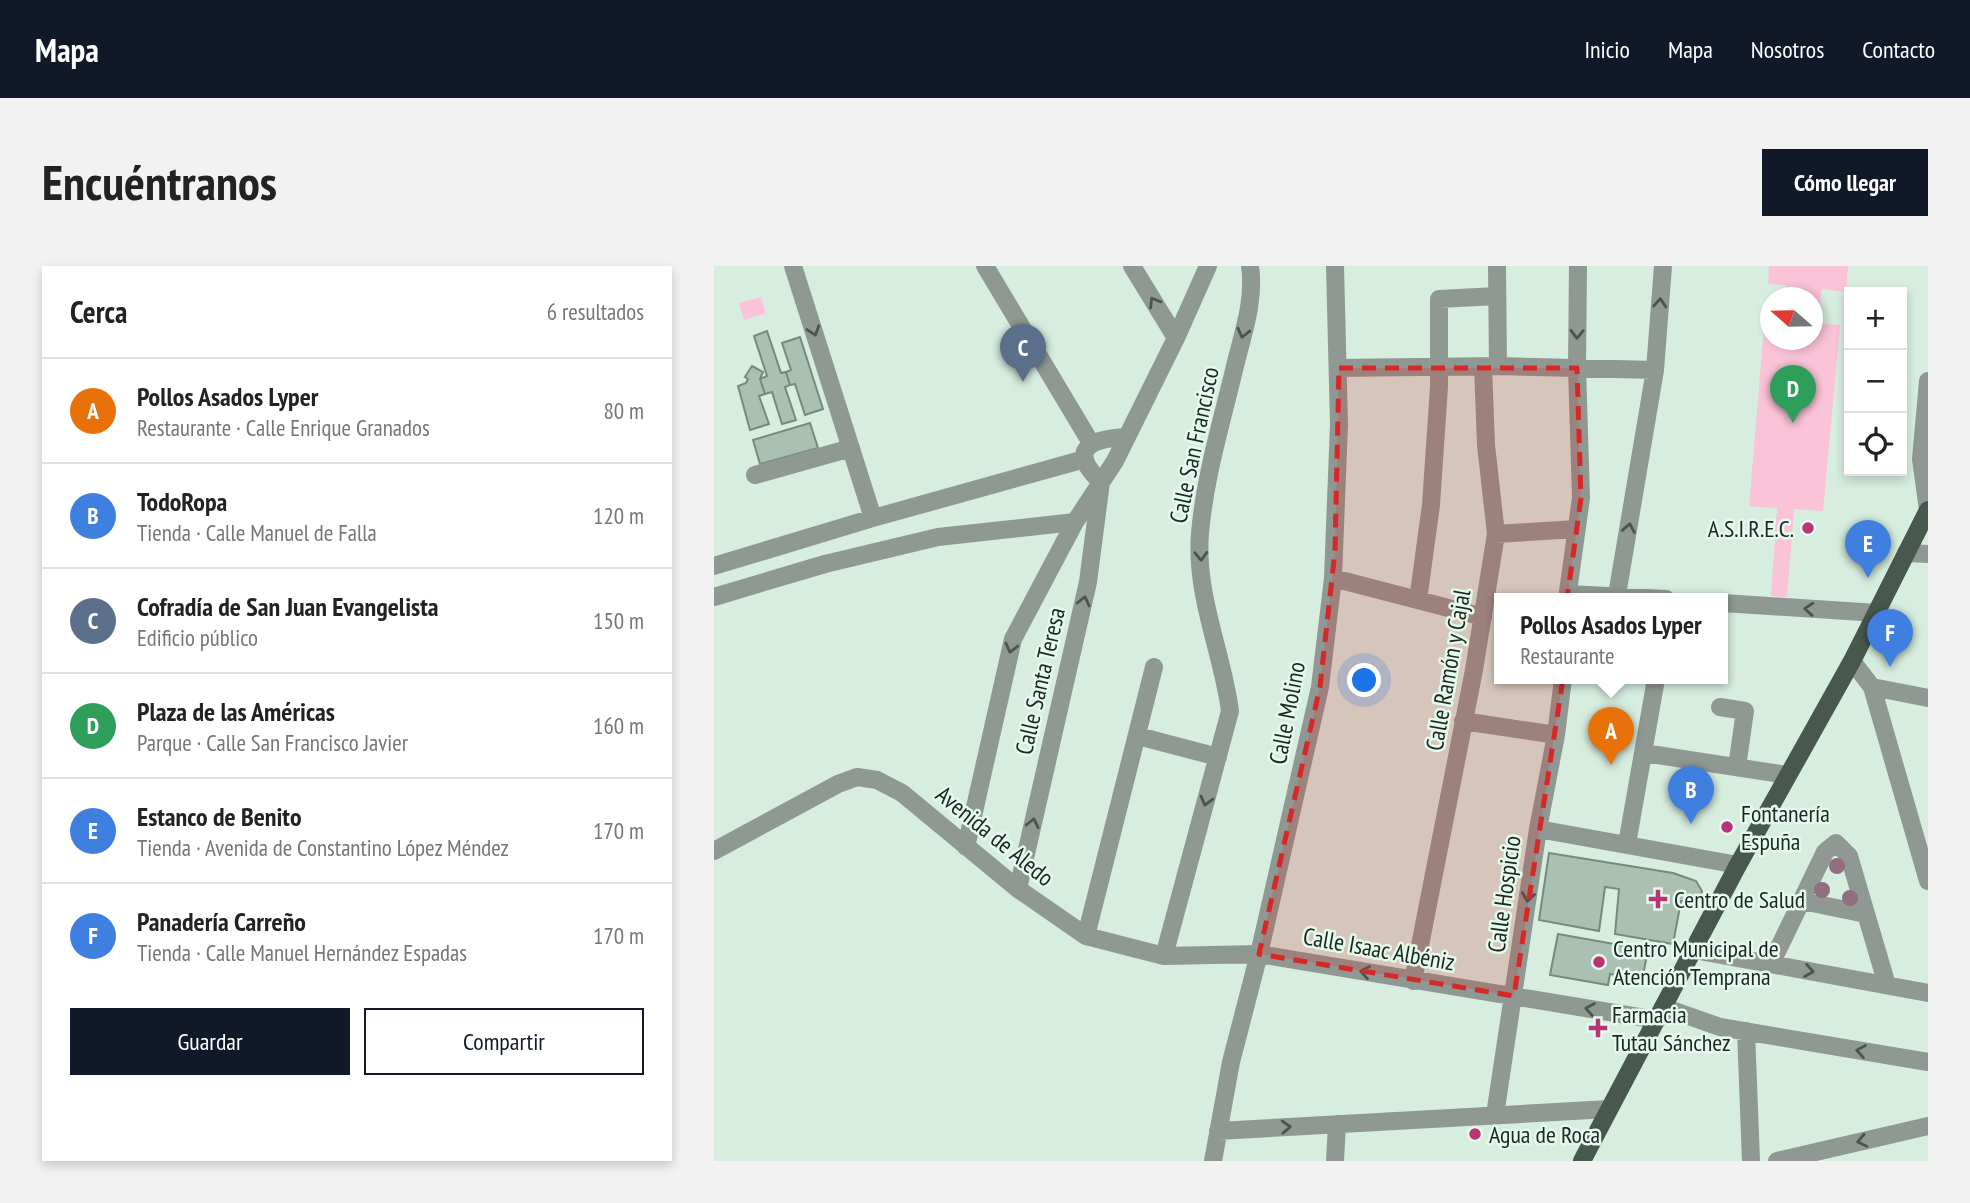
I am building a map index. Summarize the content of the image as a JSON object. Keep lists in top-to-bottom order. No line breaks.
{"streets":{"street":["Calle San Francisco","Calle Ramón y Cajal","Calle Santa Teresa","Calle Molino","Avenida de Aledo","Calle Hospicio","Calle Isaac Albéniz"]},"crossings":[["Calle San Francisco","Avenida de Aledo"],["Calle Ramón y Cajal","Calle Isaac Albéniz"],["Calle Santa Teresa","Avenida de Aledo"],["Calle Molino","Avenida de Aledo"],["Calle Molino","Calle Isaac Albéniz"],["Avenida de Aledo","Calle Isaac Albéniz"],["Calle Hospicio","Calle Isaac Albéniz"]],"one_way":["Calle Hospicio"],"places":{"other":["A.S.I.R.E.C.","Fontanería Espuña","Centro Municipal de Atención Temprana","Agua de Roca"],"health":["Centro de Salud","Farmacia Tutau Sánchez"]},"north":"left","page":{"header":"Mapa","nav":["Inicio","Mapa","Nosotros","Contacto"],"buttons":["Cómo llegar",["Guardar","Compartir"]],"title":"Encuéntranos","heading":["Cerca","6 resultados"],"map_buttons":["+","−"],"pins":["C","D","E","F","A","B"],"list":[{"mark":"A","name":"Pollos Asados Lyper","note":"Restaurante · Calle Enrique Granados","value":"80 m"},{"mark":"B","name":"TodoRopa","note":"Tienda · Calle Manuel de Falla","value":"120 m"},{"mark":"C","name":"Cofradía de San Juan Evangelista","note":"Edificio público","value":"150 m"},{"mark":"D","name":"Plaza de las Américas","note":"Parque · Calle San Francisco Javier","value":"160 m"},{"mark":"E","name":"Estanco de Benito","note":"Tienda · Avenida de Constantino López Méndez","value":"170 m"},{"mark":"F","name":"Panadería Carreño","note":"Tienda · Calle Manuel Hernández Espadas","value":"170 m"}],"popup":["Pollos Asados Lyper","Restaurante"]}}
